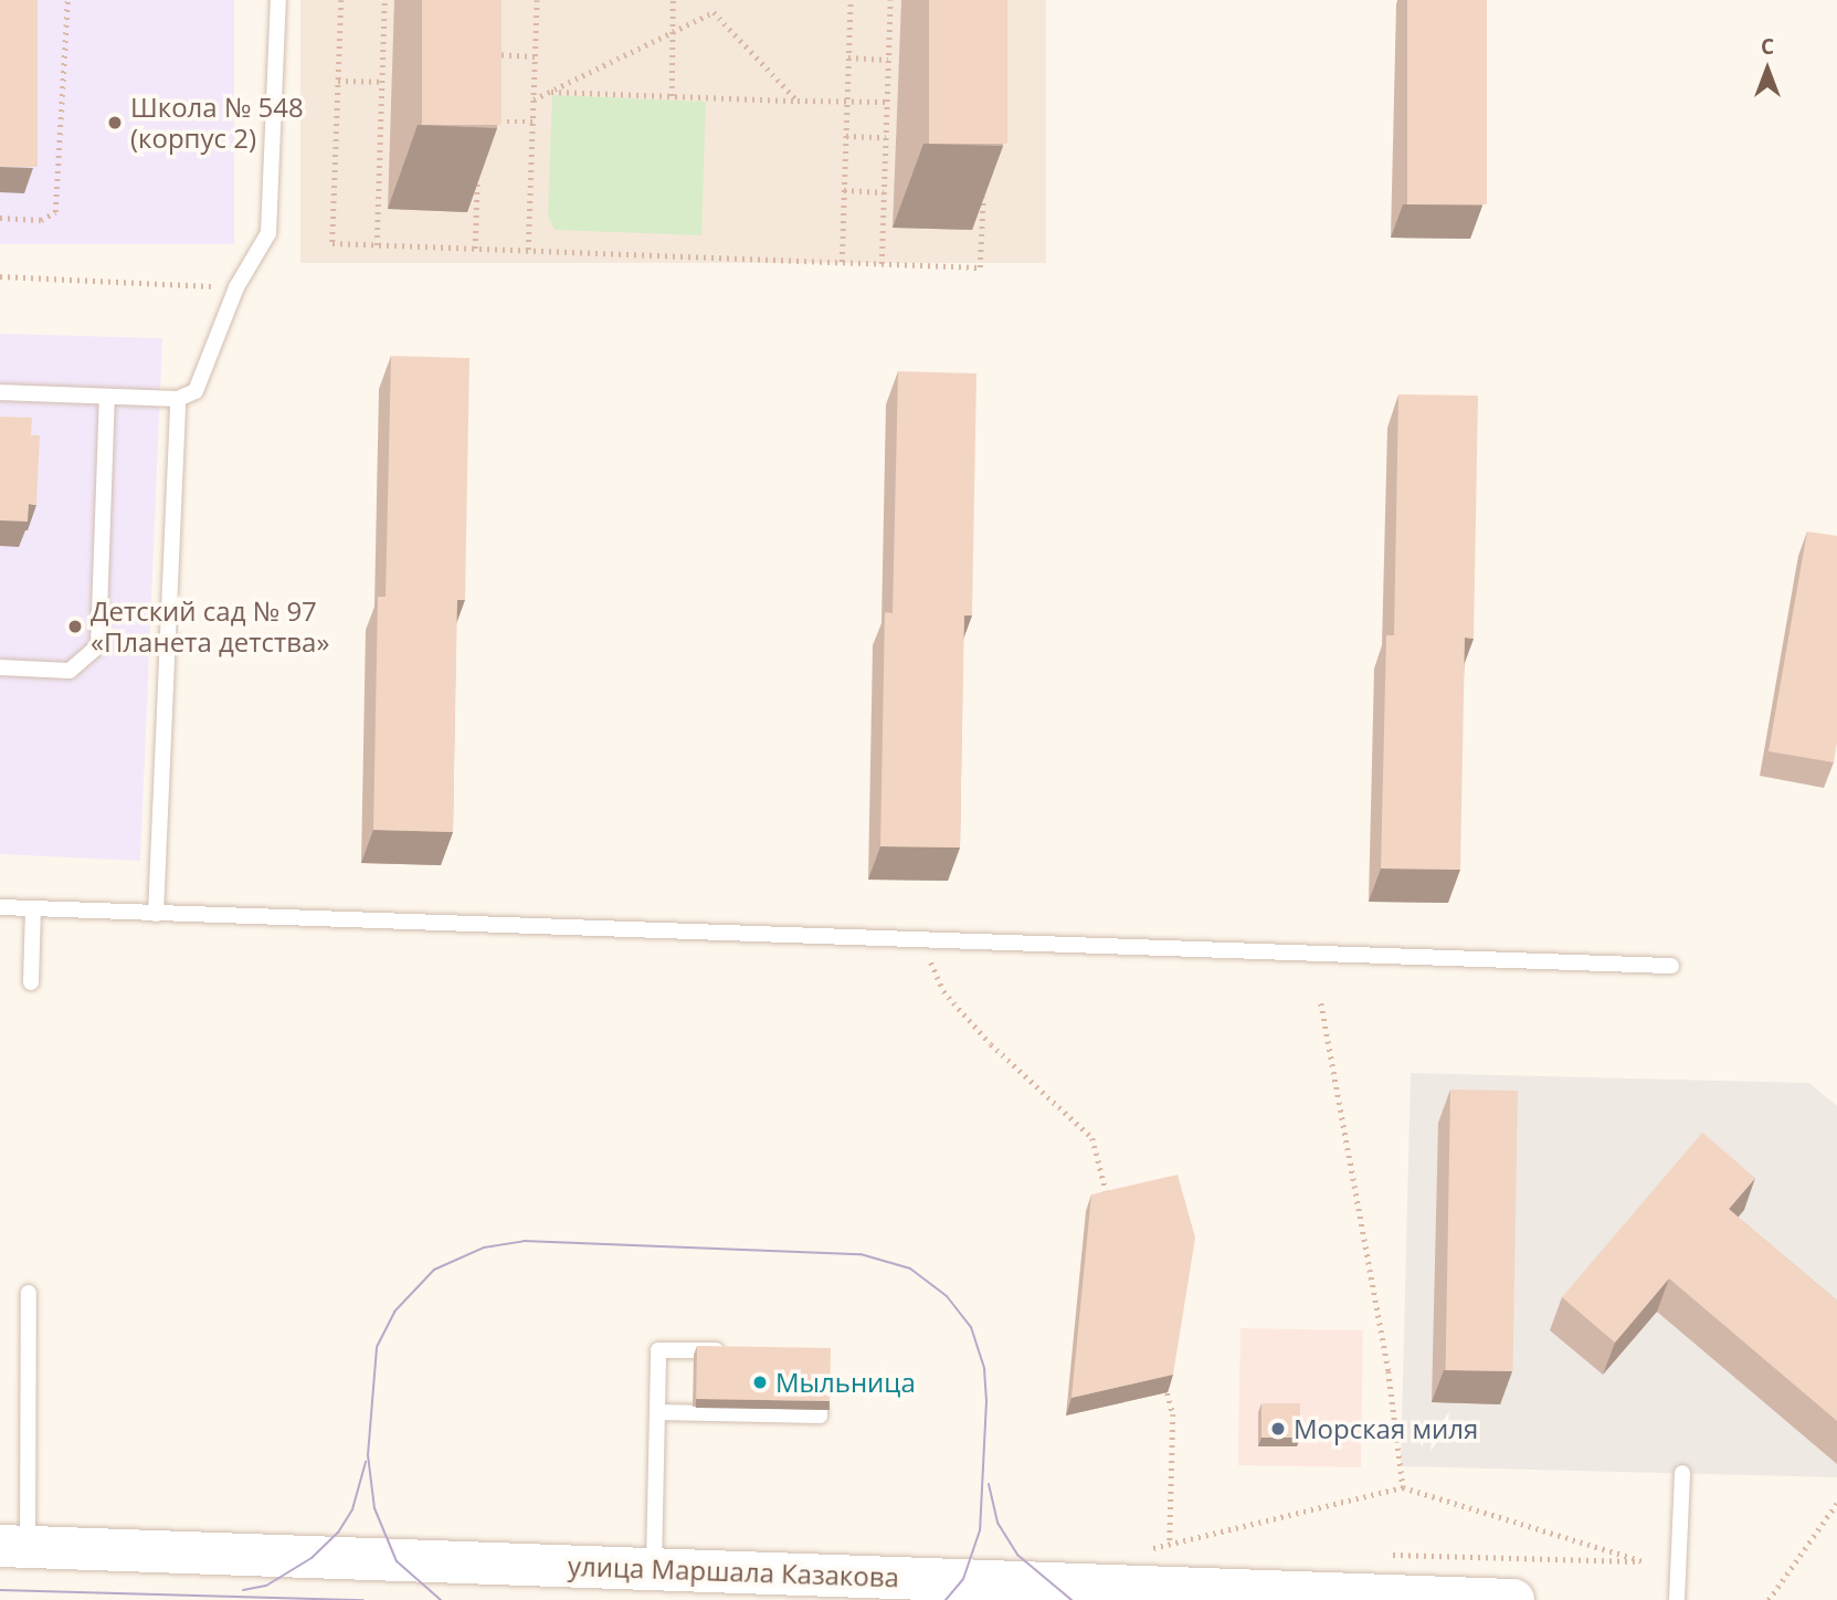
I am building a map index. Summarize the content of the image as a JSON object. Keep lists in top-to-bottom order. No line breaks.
{"streets":{"main road":["улица Маршала Казакова"]},"places":["Школа № 548 (корпус 2)","Детский сад № 97 «Планета детства»","Мыльница","Морская миля"],"north":"top"}
